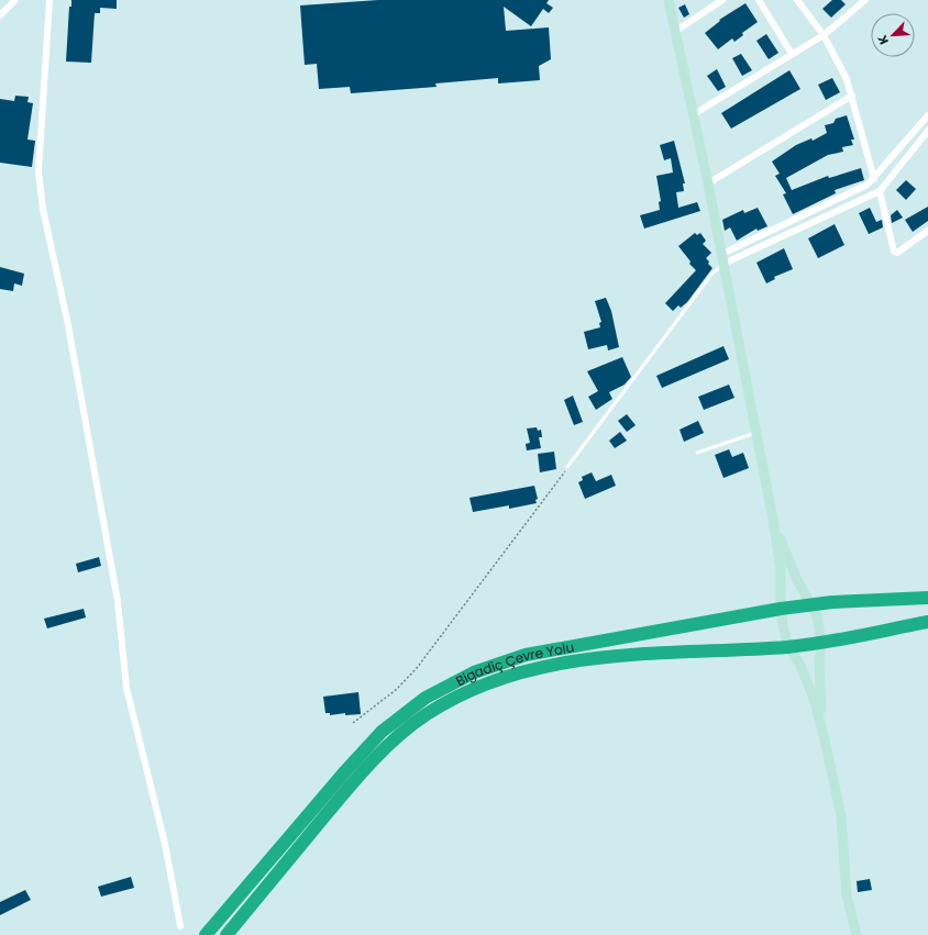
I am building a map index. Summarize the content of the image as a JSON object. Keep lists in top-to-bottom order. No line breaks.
{"streets":{"highway":["Bigadiç Çevre Yolu"]},"north":"bottom left"}
